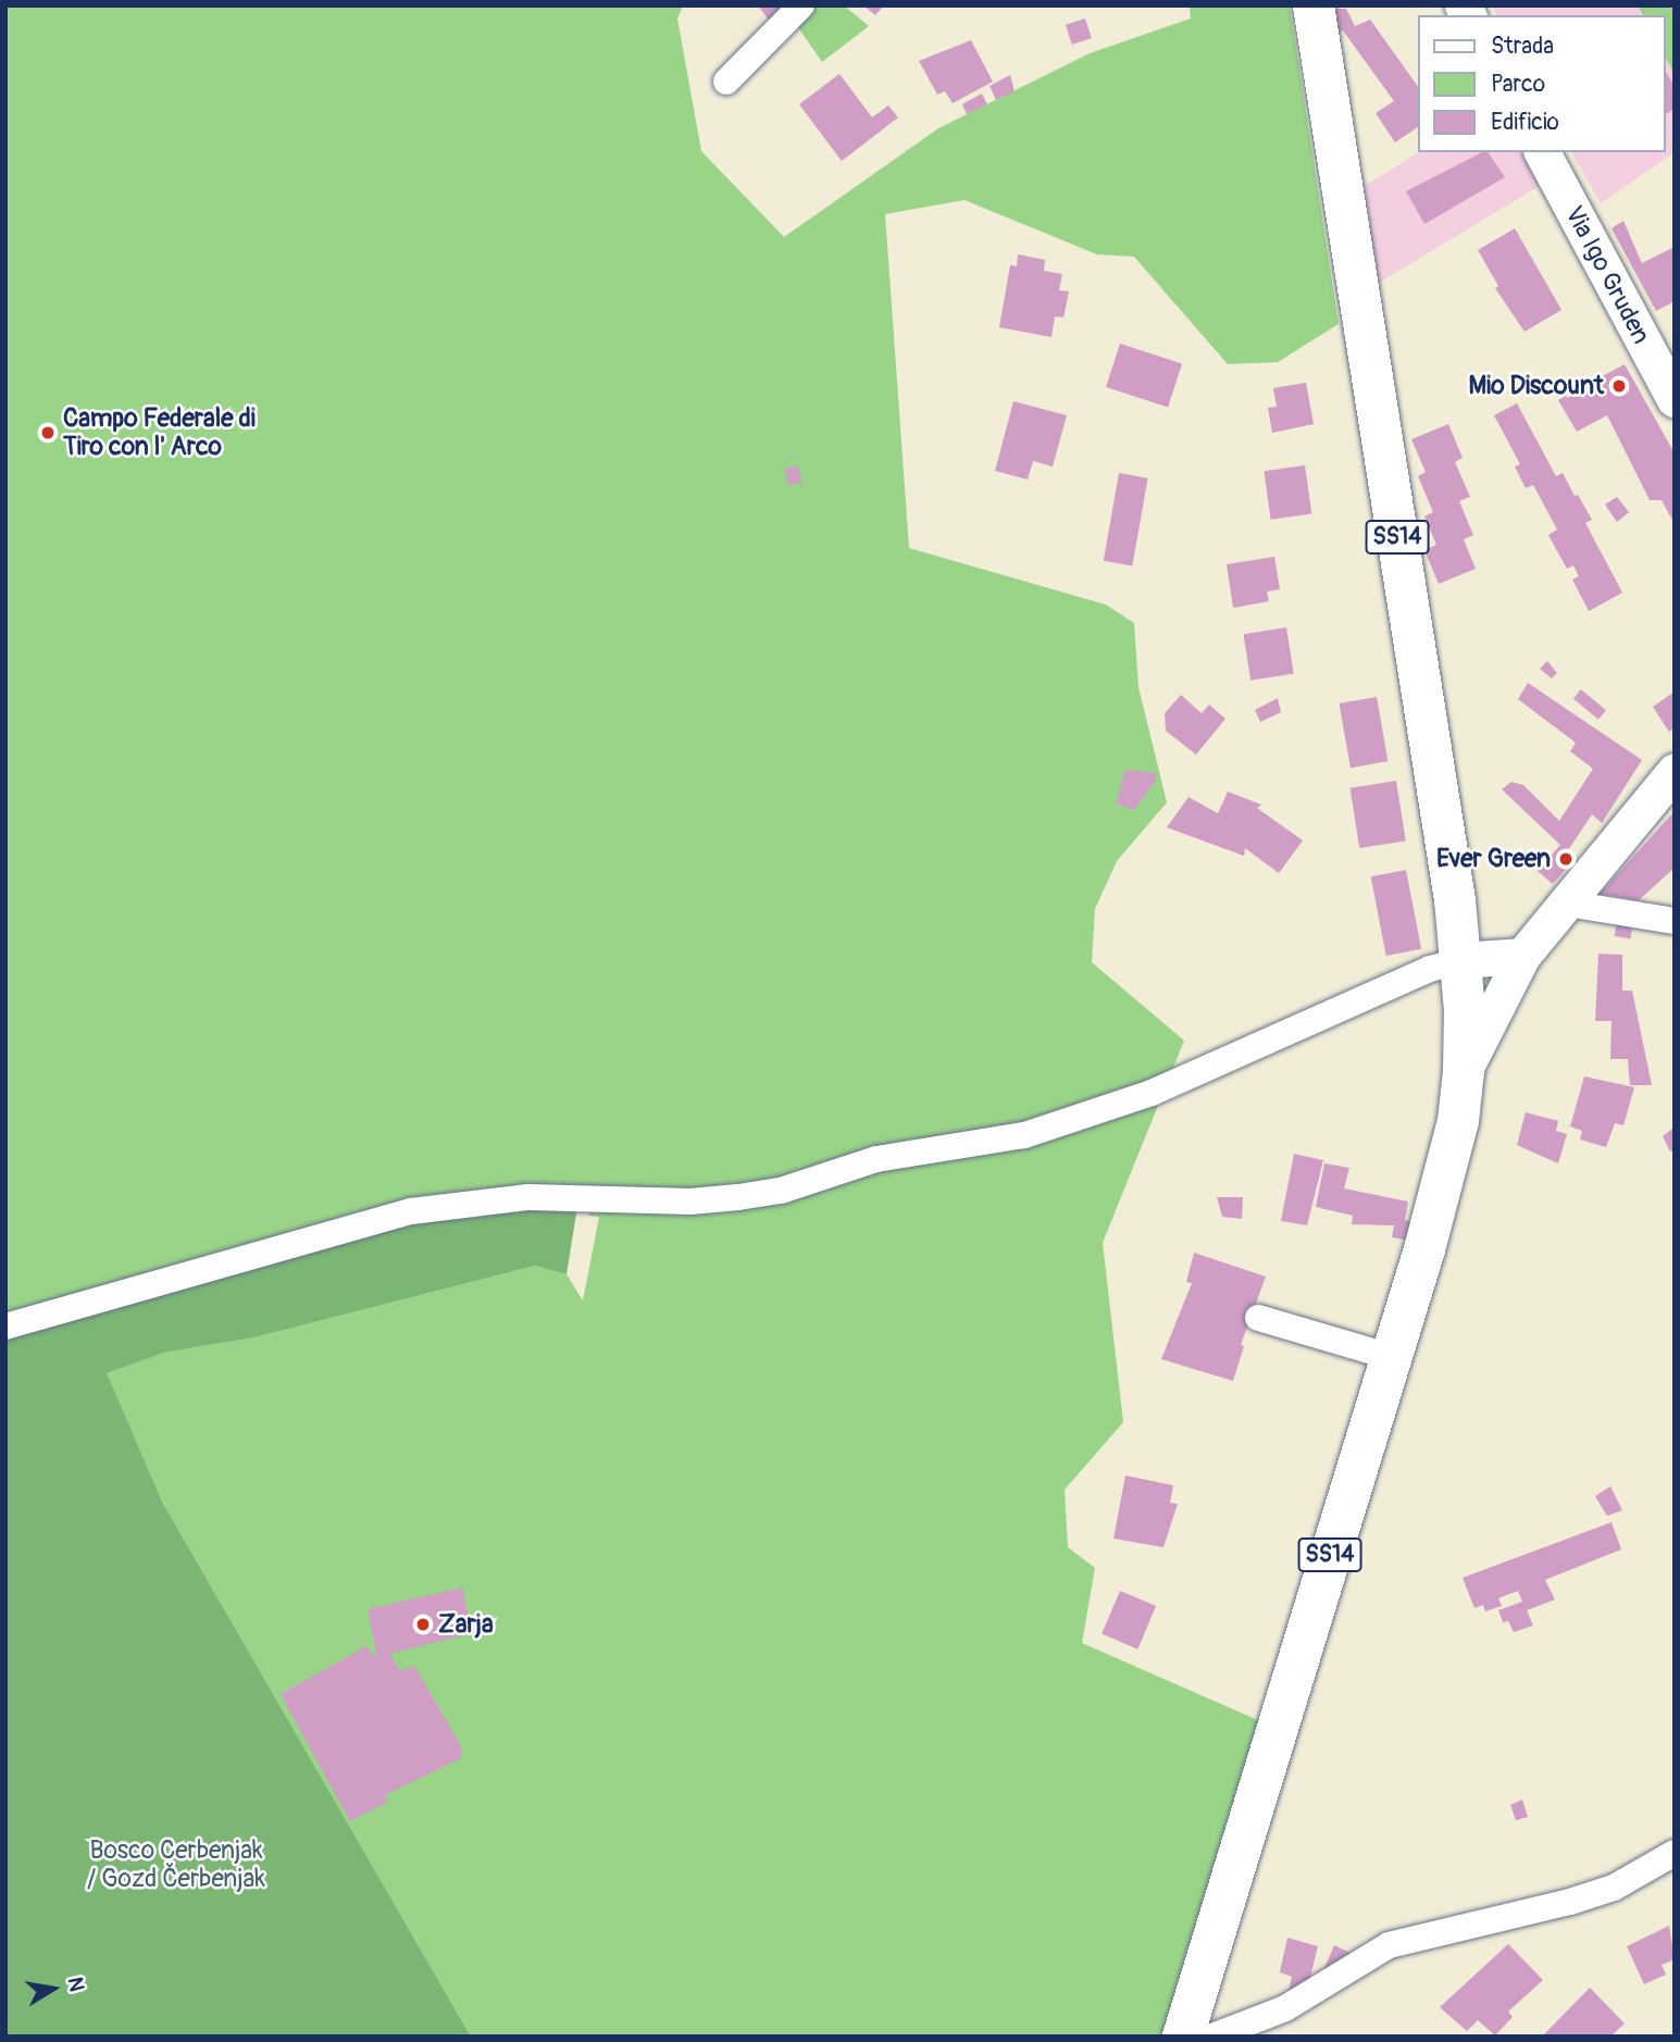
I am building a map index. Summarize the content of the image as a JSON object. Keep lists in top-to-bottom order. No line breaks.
{"streets":{"main road":["SS14"],"street":["Via Igo Gruden"]},"parks":["Bosco Cerbenjak / Gozd Čerbenjak"],"places":["Mio Discount","Campo Federale di Tiro con l' Arco","Ever Green","Zarja"],"legend":["Strada","Parco","Edificio"],"north":"right"}
